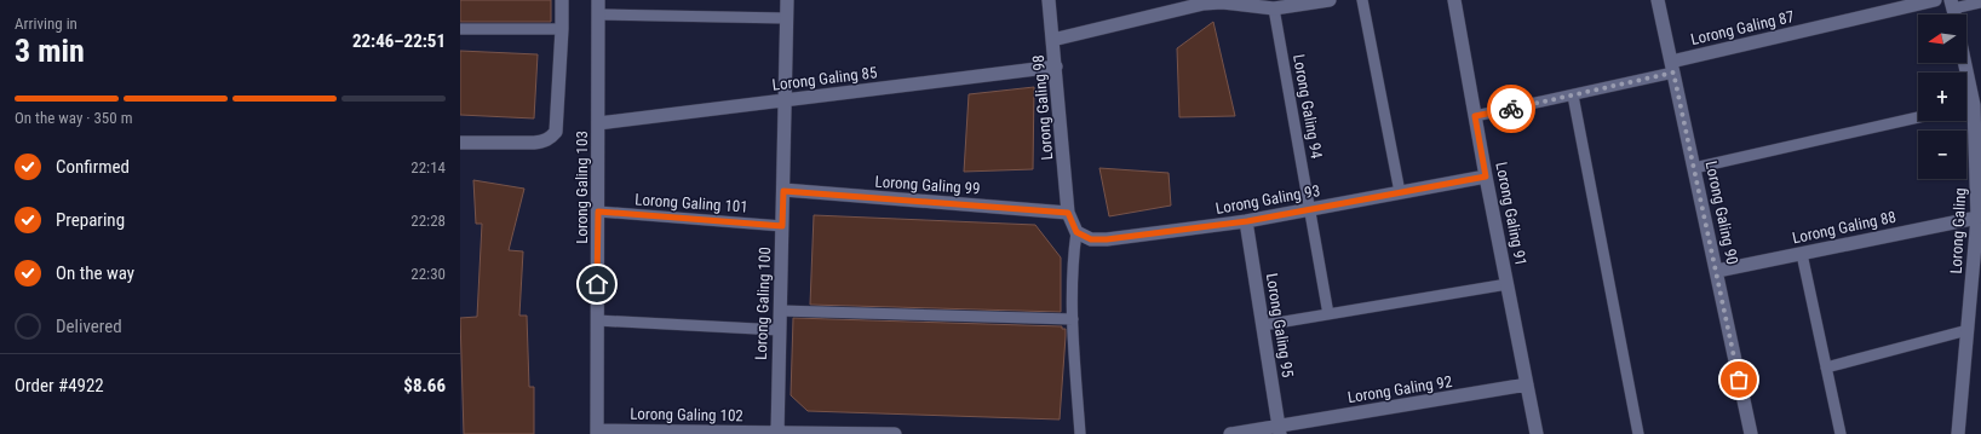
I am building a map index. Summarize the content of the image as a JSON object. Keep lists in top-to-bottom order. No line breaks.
{"streets":{"street":["Lorong Galing 87","Lorong Galing 85","Lorong Galing 98","Lorong Galing 99","Lorong Galing 103","Lorong Galing 93","Lorong Galing 90","Lorong Galing 91","Lorong Galing 88","Lorong Galing","Lorong Galing 100","Lorong Galing 95","Lorong Galing 92","Lorong Galing 102"],"lane":["Lorong Galing 94","Lorong Galing 101"]},"crossings":[["Lorong Galing 87","Lorong Galing 90"],["Lorong Galing 85","Lorong Galing 98"],["Lorong Galing 85","Lorong Galing 103"],["Lorong Galing 85","Lorong Galing 100"],["Lorong Galing 94","Lorong Galing 93"],["Lorong Galing 98","Lorong Galing 99"],["Lorong Galing 99","Lorong Galing 100"],["Lorong Galing 103","Lorong Galing 101"],["Lorong Galing 103","Lorong Galing 102"],["Lorong Galing 93","Lorong Galing 91"],["Lorong Galing 93","Lorong Galing 95"],["Lorong Galing 101","Lorong Galing 100"],["Lorong Galing 90","Lorong Galing 88"],["Lorong Galing 91","Lorong Galing 92"],["Lorong Galing 88","Lorong Galing"],["Lorong Galing 100","Lorong Galing 102"],["Lorong Galing 95","Lorong Galing 92"]],"north":"left","page":{"heading":["3 min","Arriving in","22:46–22:51"],"panel":["Order #4922","$8.66"],"map_buttons":["+","−"],"bar":"On the way · 350 m","list":[["Confirmed","22:14"],["Preparing","22:28"],["On the way","22:30"],"Delivered"]}}
